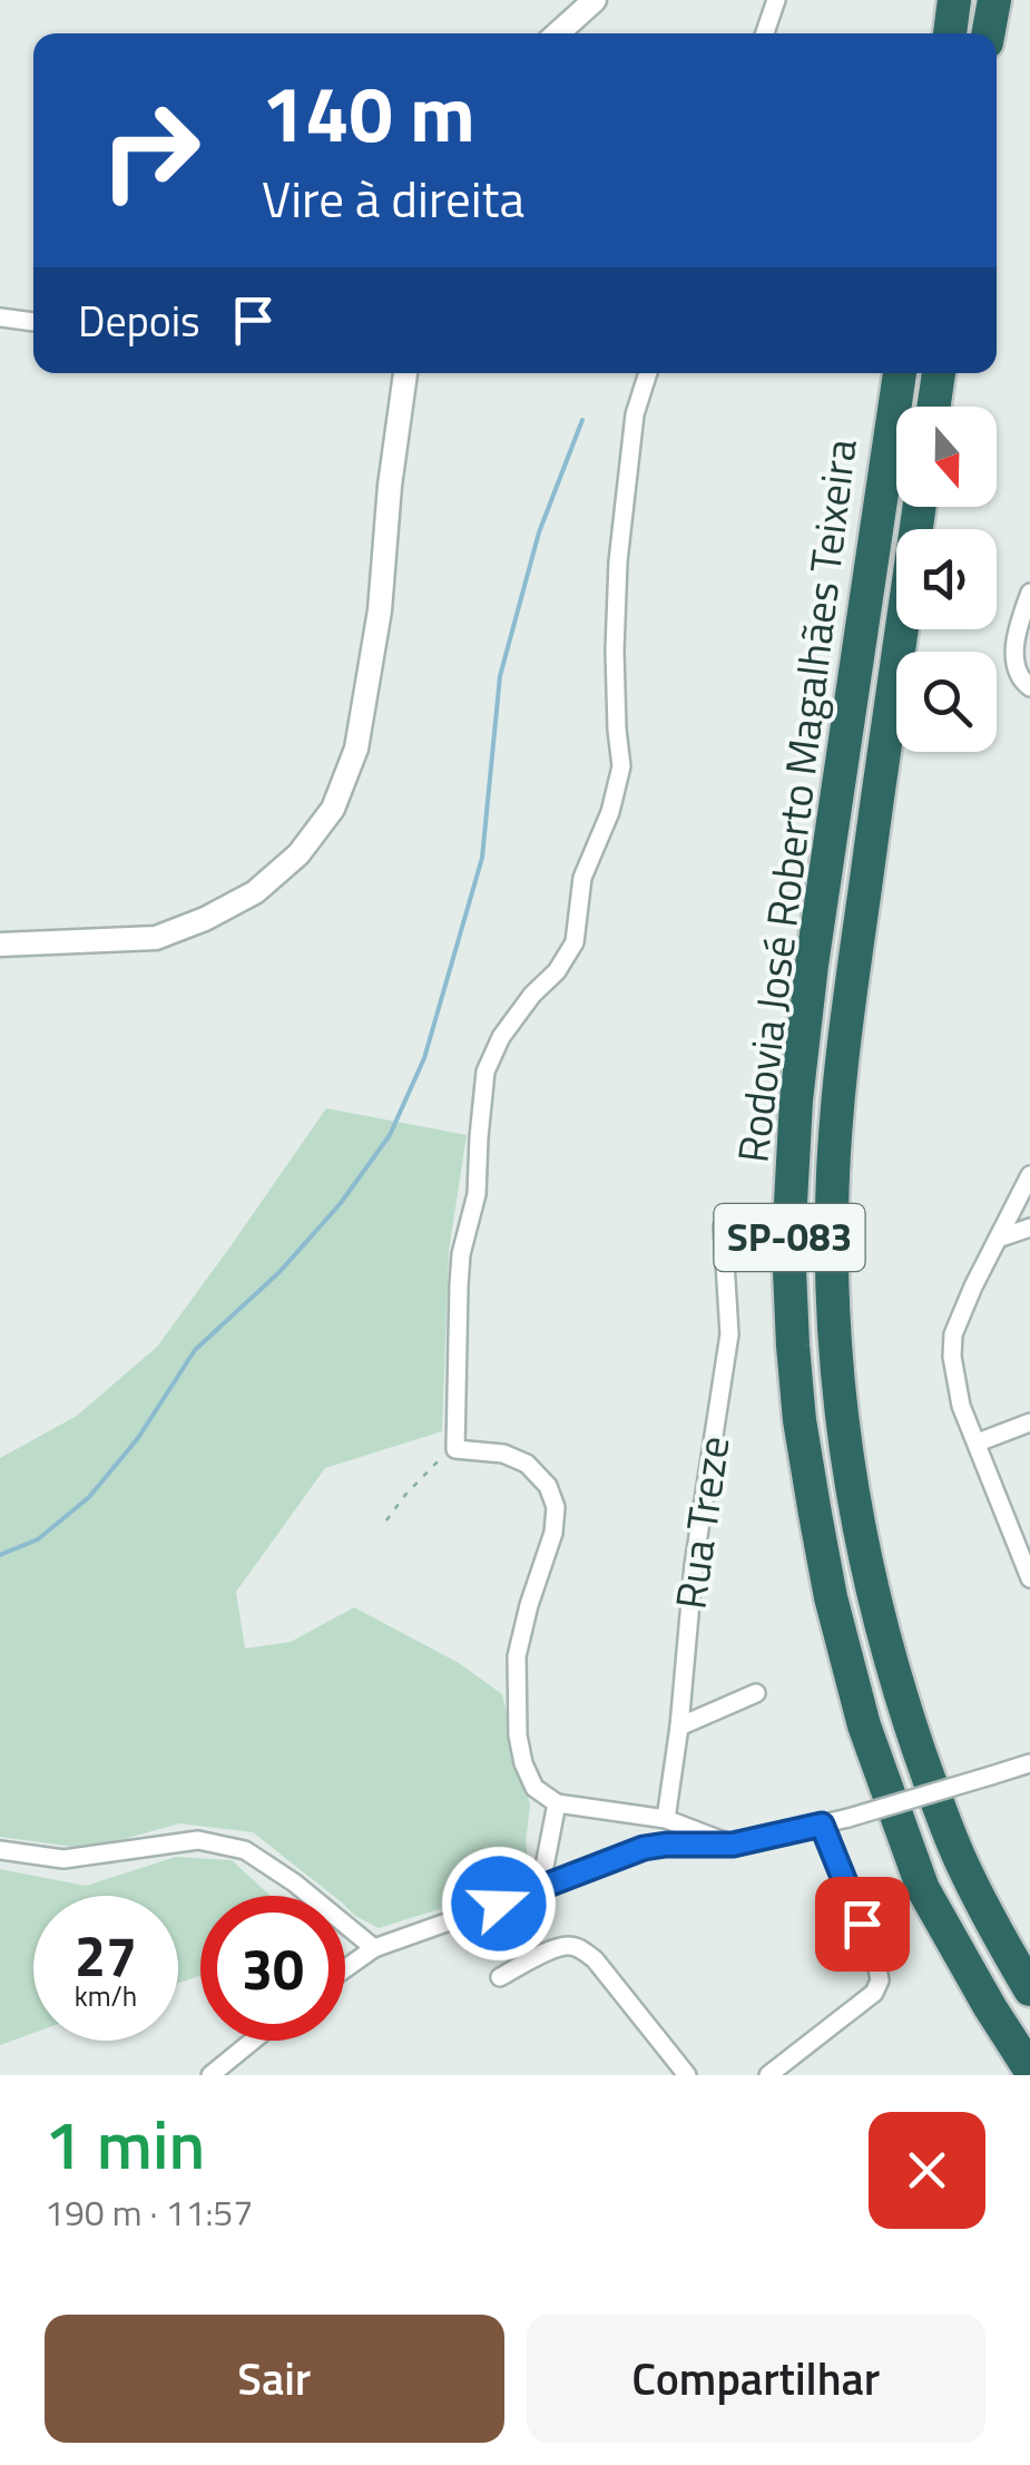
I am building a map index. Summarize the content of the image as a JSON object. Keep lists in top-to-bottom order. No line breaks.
{"streets":{"highway":["Rodovia José Roberto Magalhães Teixeira","SP-083"],"street":["Rua Treze"]},"north":"bottom","page":{"turn":["140 m","Vire à direita"],"then":"Depois","speed":"27 km/h","limit":"30","heading":["1 min","190 m · 11:57"],"buttons":["Sair","Compartilhar"]}}
